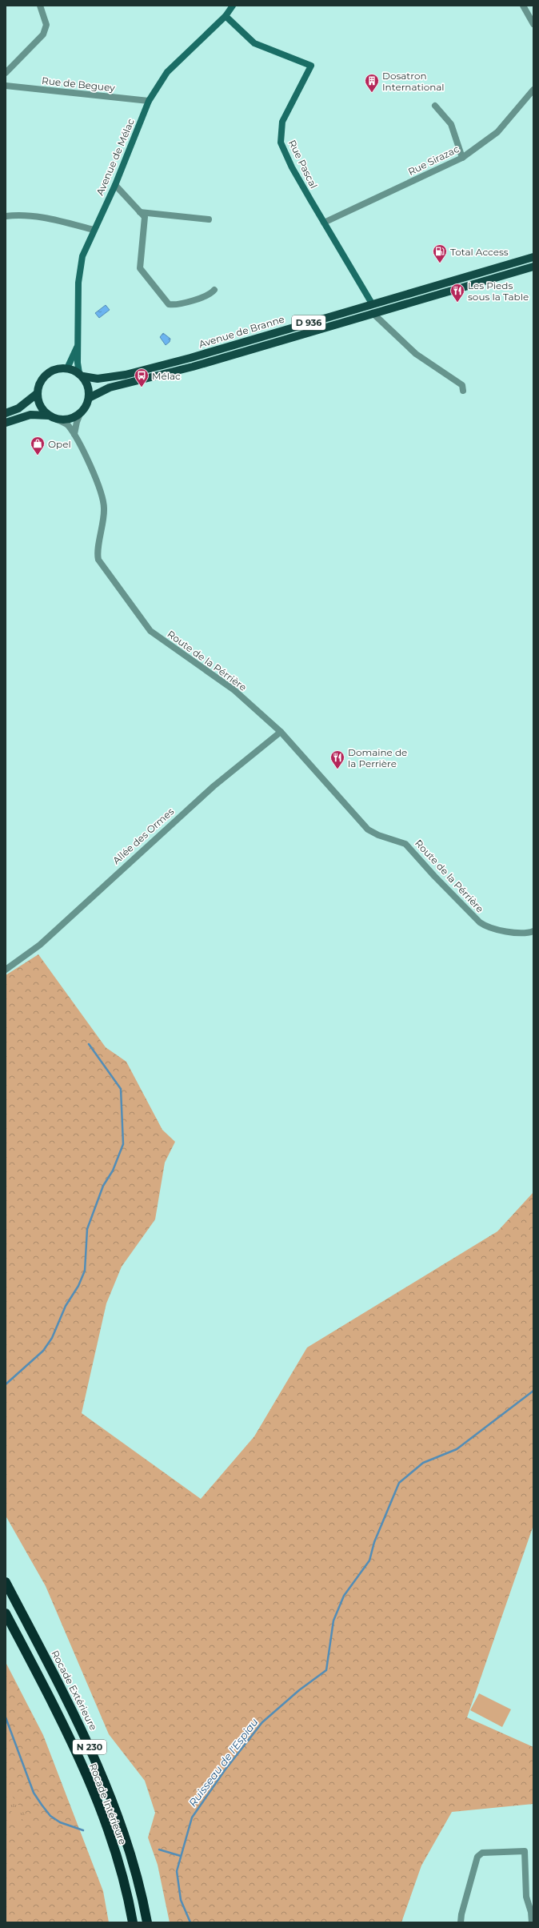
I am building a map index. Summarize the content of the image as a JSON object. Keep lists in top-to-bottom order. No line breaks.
{"streets":{"highway":["Rocade Extérieure","N 230","Rocade Intérieure"],"main road":["D 936","Avenue de Branne"],"street":["Rue de Beguey","Avenue de Mélac","Rue Sirazac","Rue Pascal","Route de la Pérrière","Allée des Ormes"]},"crossings":[["Rue de Beguey","Avenue de Mélac"],["Avenue de Mélac","Rue Pascal"],["Avenue de Mélac","Avenue de Branne"],["Avenue de Mélac","Route de la Pérrière"],["Rue Sirazac","Rue Pascal"],["Rue Pascal","Avenue de Branne"],["Avenue de Branne","Route de la Pérrière"],["Route de la Pérrière","Allée des Ormes"]],"water":["Ruisseau de l'Espiau"],"places":{"building":["Dosatron International"],"fuel station":["Total Access"],"restaurant":["Les Pieds sous la Table","Domaine de la Perrière"],"bus stop":["Mélac"],"shop":["Opel"]}}
